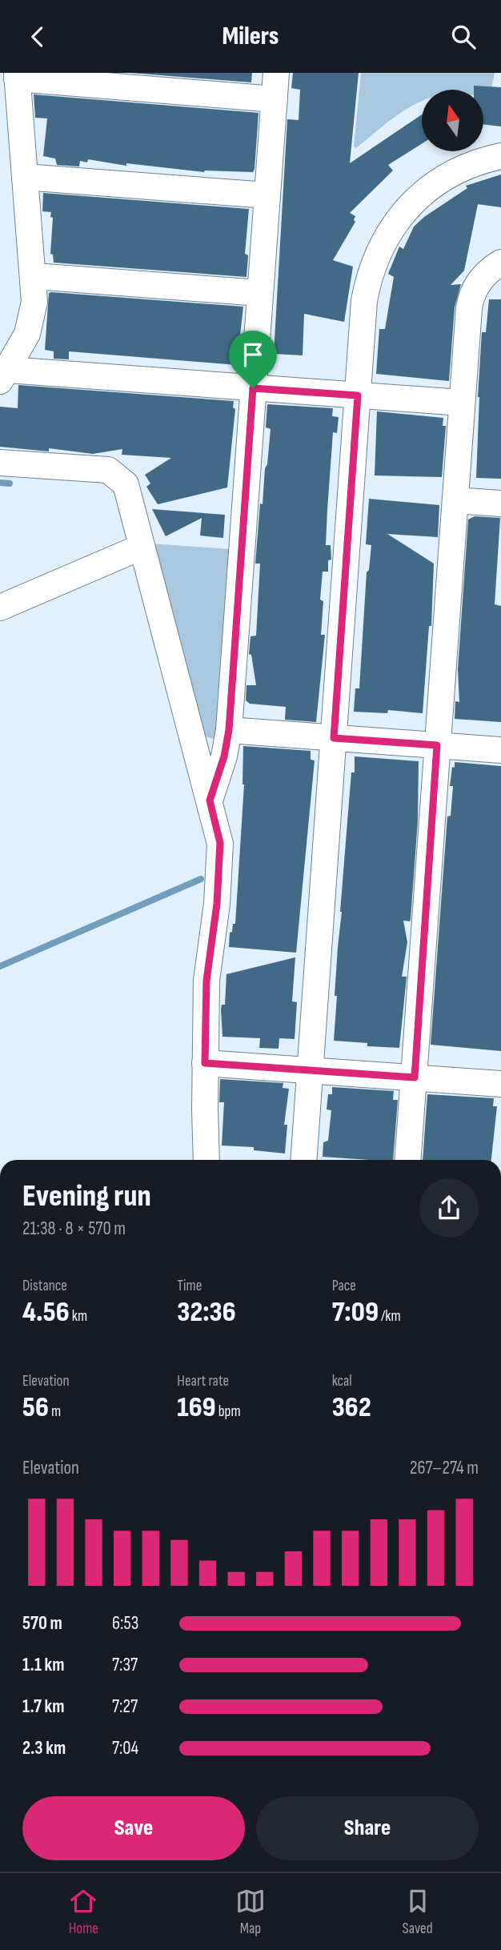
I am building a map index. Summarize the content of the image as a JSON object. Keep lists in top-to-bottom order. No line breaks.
{"north":"top","page":{"header":"Milers","heading":["Evening run","21:38 · 8 × 570 m"],"stats":[["Distance","4.56 km"],["Time","32:36"],["Pace","7:09 /km"],["Elevation","56 m"],["Heart rate","169 bpm"],["kcal","362"]],"chart":["Elevation","267–274 m"],"list":[{"name":"570 m","note":"6:53"},{"name":"1.1 km","note":"7:37"},{"name":"1.7 km","note":"7:27"},{"name":"2.3 km","note":"7:04"}],"buttons":["Save","Share"],"tabs":["Home","Map","Saved"]}}
